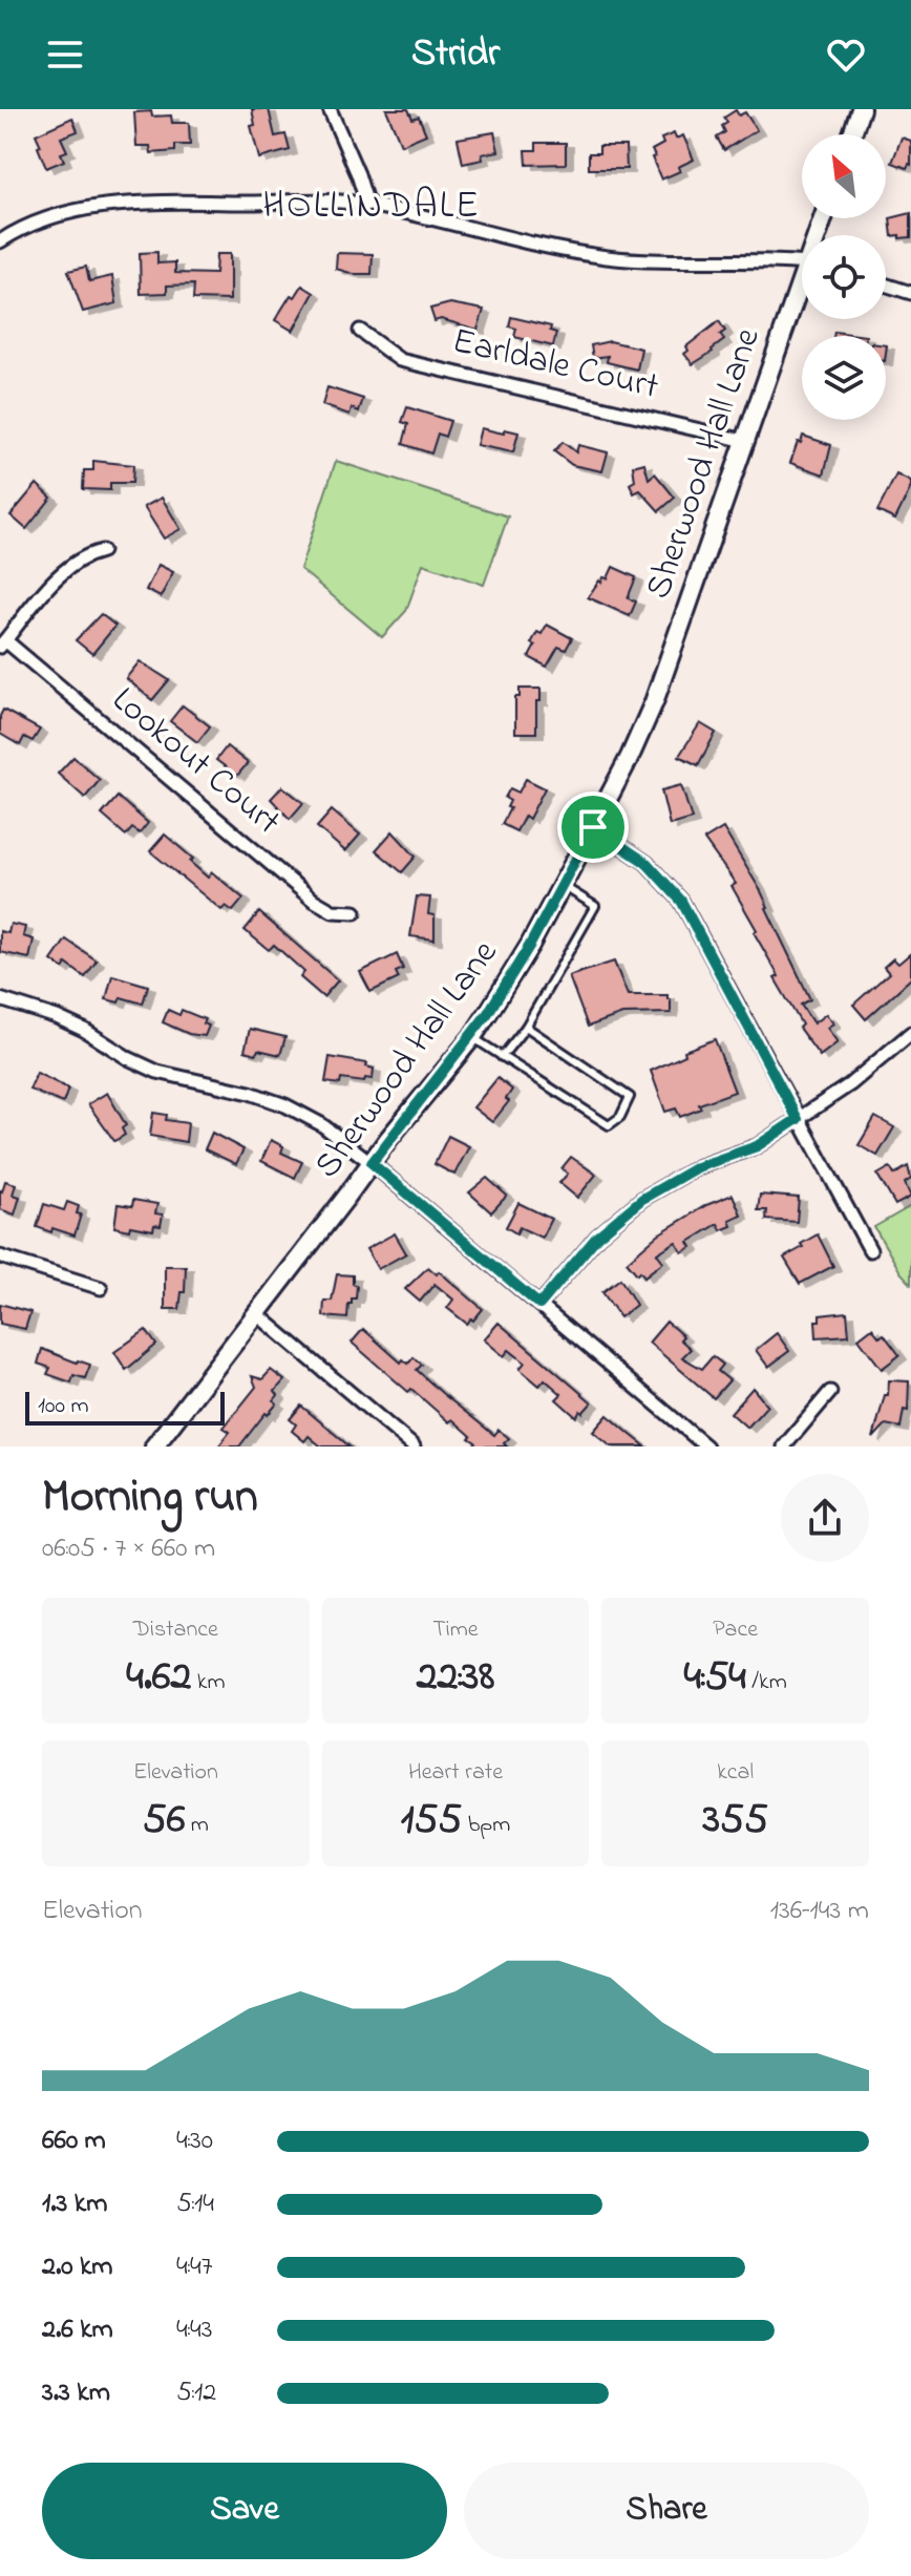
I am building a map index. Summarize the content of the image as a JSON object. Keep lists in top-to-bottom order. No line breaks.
{"streets":{"main road":["Sherwood Hall Lane"],"street":["Earldale Court","Lookout Court"]},"crossings":[["Earldale Court","Sherwood Hall Lane"]],"districts":["HOLLINDALE"],"scale_bar":"100 m","north":"top left","page":{"header":"Stridr","scale":"100 m","heading":["Morning run","06:05 · 7 × 660 m"],"stats":[["Distance","4.62 km"],["Time","22:38"],["Pace","4:54 /km"],["Elevation","56 m"],["Heart rate","155 bpm"],["kcal","355"]],"chart":["Elevation","136–143 m"],"list":[{"name":"660 m","note":"4:30"},{"name":"1.3 km","note":"5:14"},{"name":"2.0 km","note":"4:47"},{"name":"2.6 km","note":"4:43"},{"name":"3.3 km","note":"5:12"}],"buttons":["Save","Share"]}}
